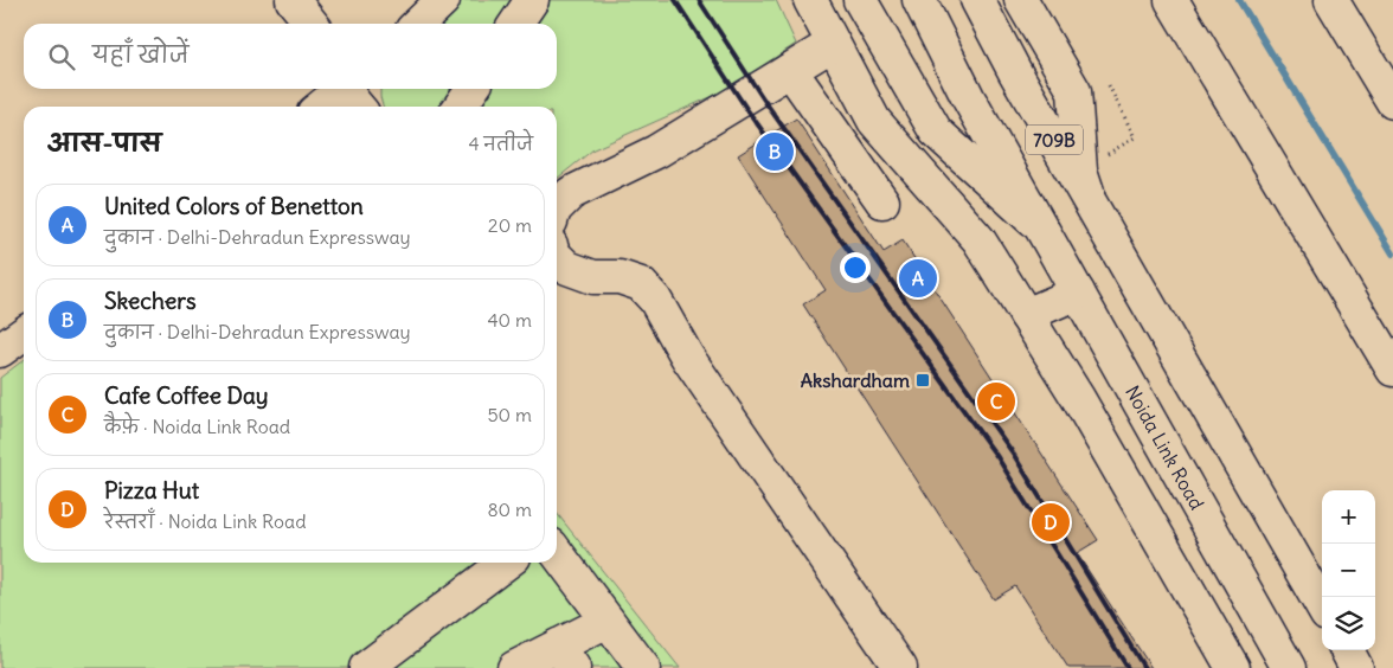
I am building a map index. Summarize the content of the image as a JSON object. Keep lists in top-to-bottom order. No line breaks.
{"streets":{"main road":["709B","Noida Link Road"]},"crossings":[["709B","Noida Link Road"]],"places":{"transit":["Akshardham"]},"page":{"search":"यहाँ खोजें","heading":["आस-पास","4 नतीजे"],"pins":["B","A","C","D"],"list":[{"mark":"A","name":"United Colors of Benetton","note":"दुकान · Delhi-Dehradun Expressway","value":"20 m"},{"mark":"B","name":"Skechers","note":"दुकान · Delhi-Dehradun Expressway","value":"40 m"},{"mark":"C","name":"Cafe Coffee Day","note":"कैफ़े · Noida Link Road","value":"50 m"},{"mark":"D","name":"Pizza Hut","note":"रेस्तराँ · Noida Link Road","value":"80 m"}],"map_buttons":["+","−"]}}
